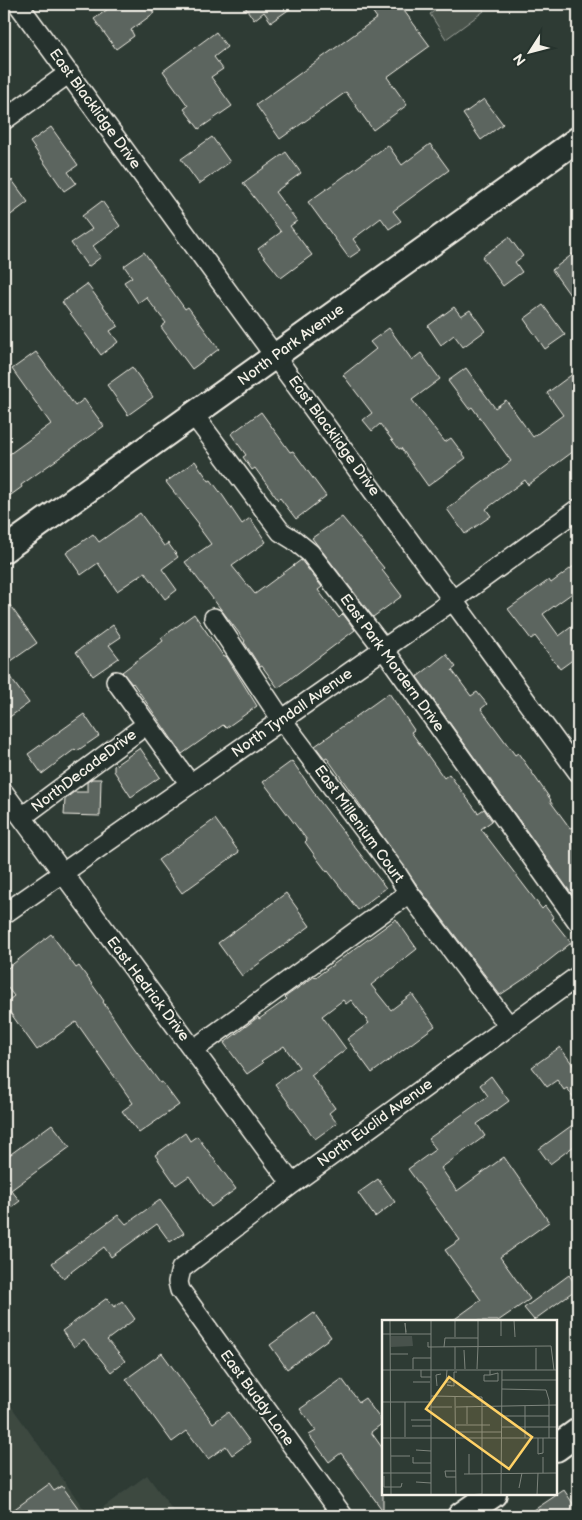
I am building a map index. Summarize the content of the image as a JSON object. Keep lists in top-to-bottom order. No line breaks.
{"streets":{"street":["East Blacklidge Drive","North Park Avenue","East Park Mordern Drive","North Tyndall Avenue","NorthDecadeDrive","East Millenium Court","East Hedrick Drive","North Euclid Avenue","East Buddy Lane"]},"crossings":[["East Blacklidge Drive","North Park Avenue"],["East Blacklidge Drive","North Tyndall Avenue"],["North Park Avenue","East Park Mordern Drive"],["East Park Mordern Drive","North Tyndall Avenue"],["North Tyndall Avenue","East Millenium Court"],["North Tyndall Avenue","East Hedrick Drive"],["NorthDecadeDrive","East Hedrick Drive"],["East Millenium Court","North Euclid Avenue"],["East Hedrick Drive","North Euclid Avenue"],["North Euclid Avenue","East Buddy Lane"]],"north":"bottom left"}
